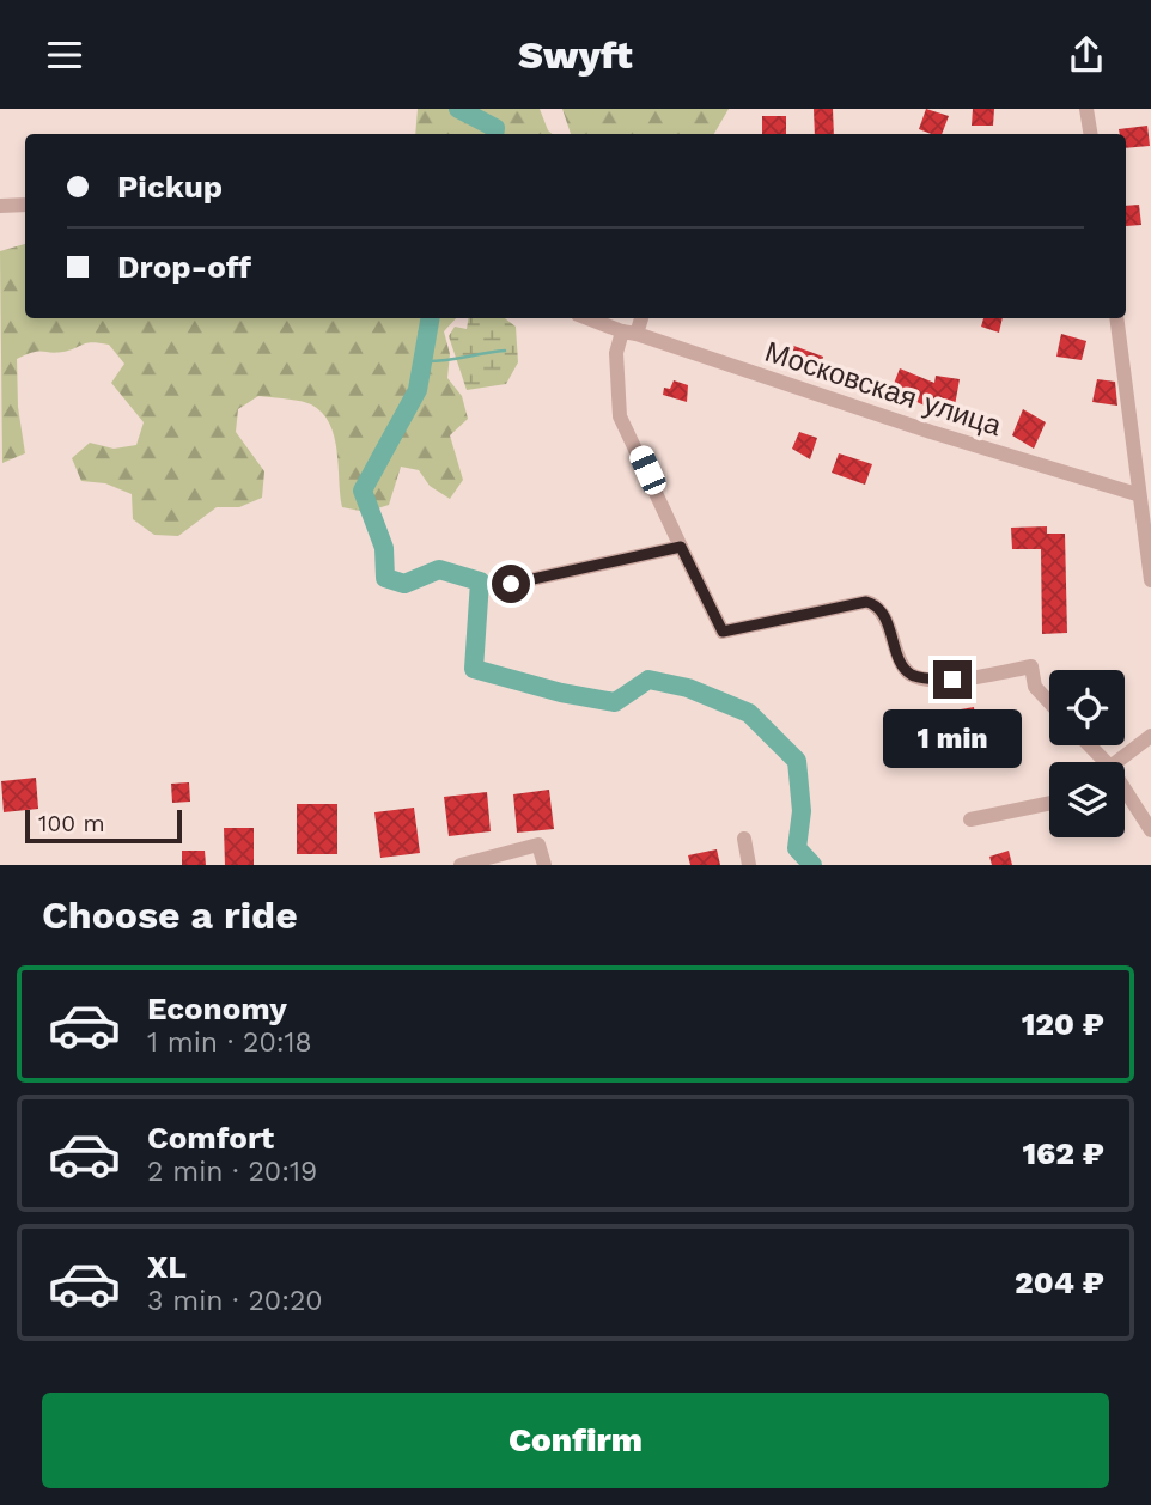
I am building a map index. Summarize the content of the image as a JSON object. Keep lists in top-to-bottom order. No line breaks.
{"streets":{"street":["Московская улица"]},"scale_bar":"100 m","page":{"header":"Swyft","banner":["Pickup","Drop-off"],"bubble":"1 min","scale":"100 m","heading":"Choose a ride","list":[{"name":"Economy","note":"1 min · 20:18","value":"120 ₽"},{"name":"Comfort","note":"2 min · 20:19","value":"162 ₽"},{"name":"XL","note":"3 min · 20:20","value":"204 ₽"}],"buttons":"Confirm"}}
